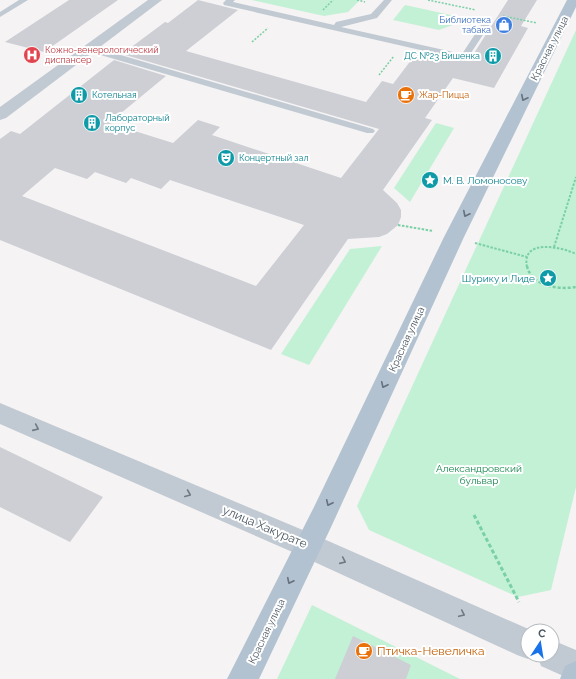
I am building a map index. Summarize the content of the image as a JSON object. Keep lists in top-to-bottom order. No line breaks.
{"streets":{"main road":["Красная улица"],"street":["улица Хакурате"]},"crossings":[["Красная улица","улица Хакурате"]],"one_way":["Красная улица","улица Хакурате"],"parks":["Александровский бульвар"],"places":{"shop":["Библиотека табака"],"hospital":["Кожно-венерологический диспансер"],"building":["ДС №23 Вишенка","Котельная","Лабораторный корпус"],"cafe":["Жар-Пицца","Птичка-Невеличка"],"theatre":["Концертный зал"],"place":["М. В. Ломоносову","Шурику и Лиде"]},"north":"top"}
